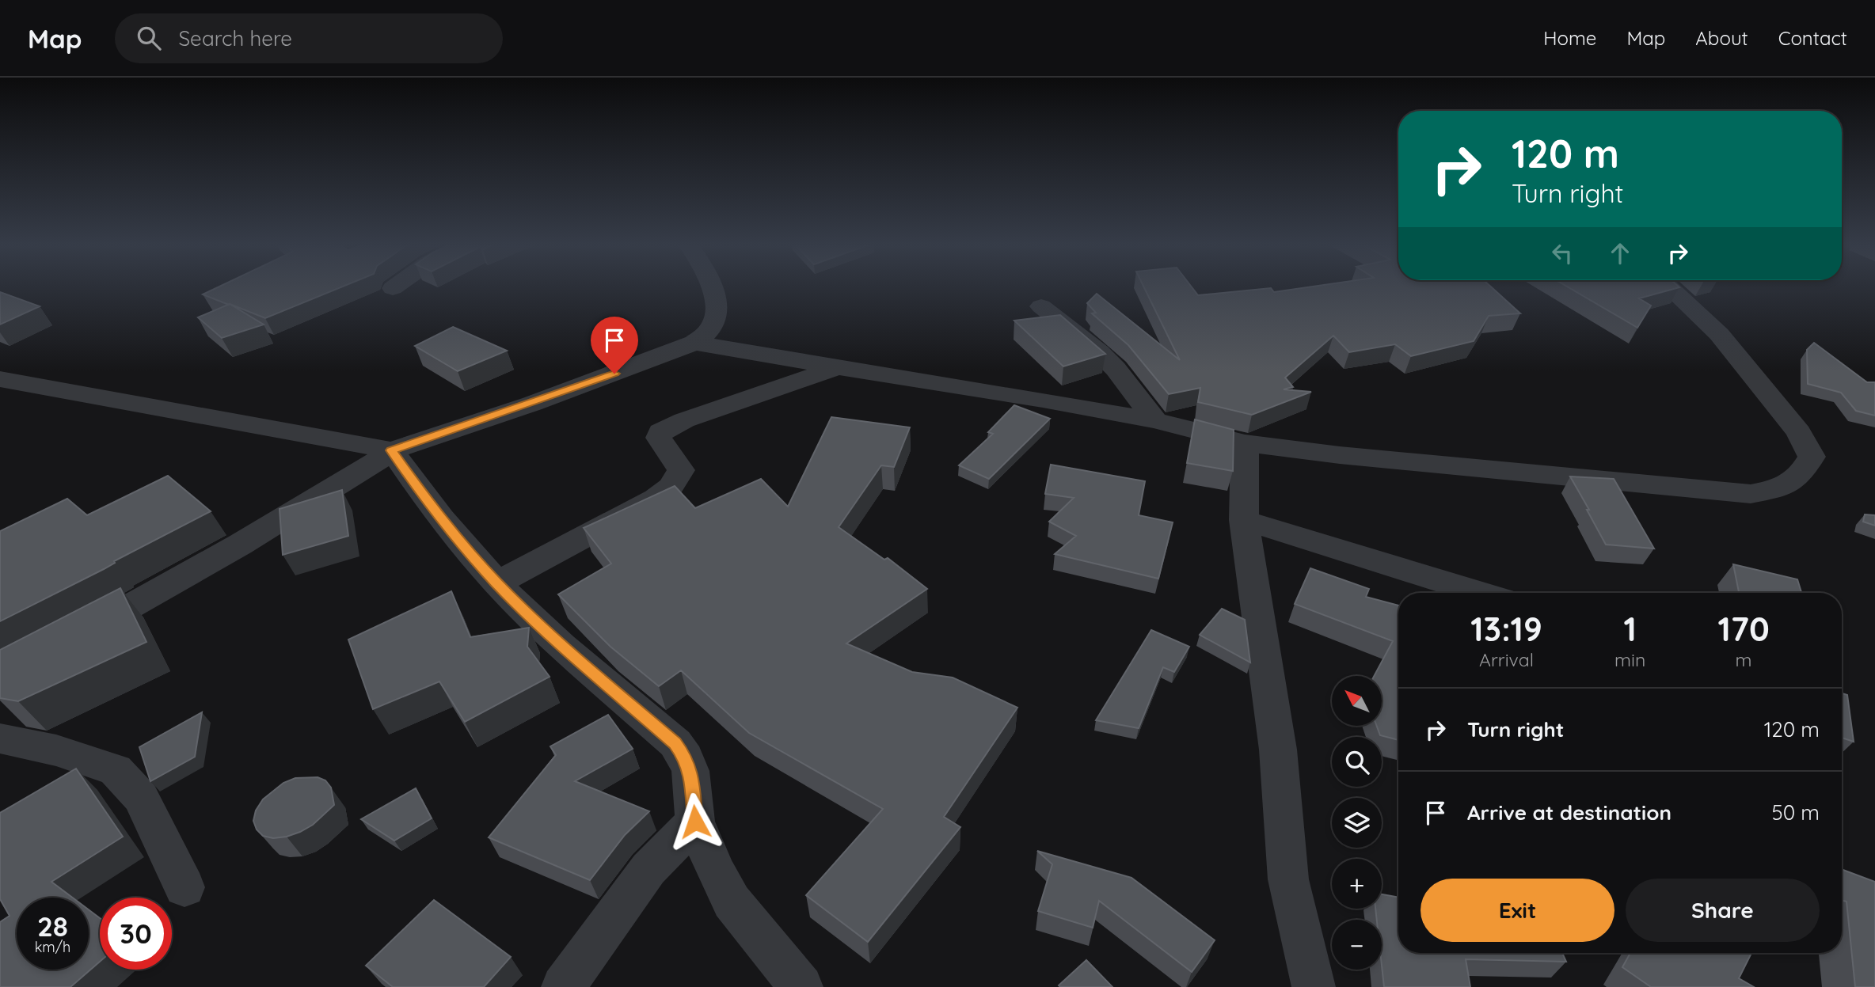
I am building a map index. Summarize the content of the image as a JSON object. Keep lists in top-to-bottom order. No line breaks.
{"north":"top left","page":{"header":"Map","search":"Search here","nav":["Home","Map","About","Contact"],"turn":["120 m","Turn right"],"eta":["13:19","Arrival","1","min","170","m"],"map_buttons":["+","−"],"list":[{"name":"Turn right","value":"120 m"},{"name":"Arrive at destination","value":"50 m"}],"buttons":["Exit","Share"],"speed":"28 km/h","limit":"30"}}
